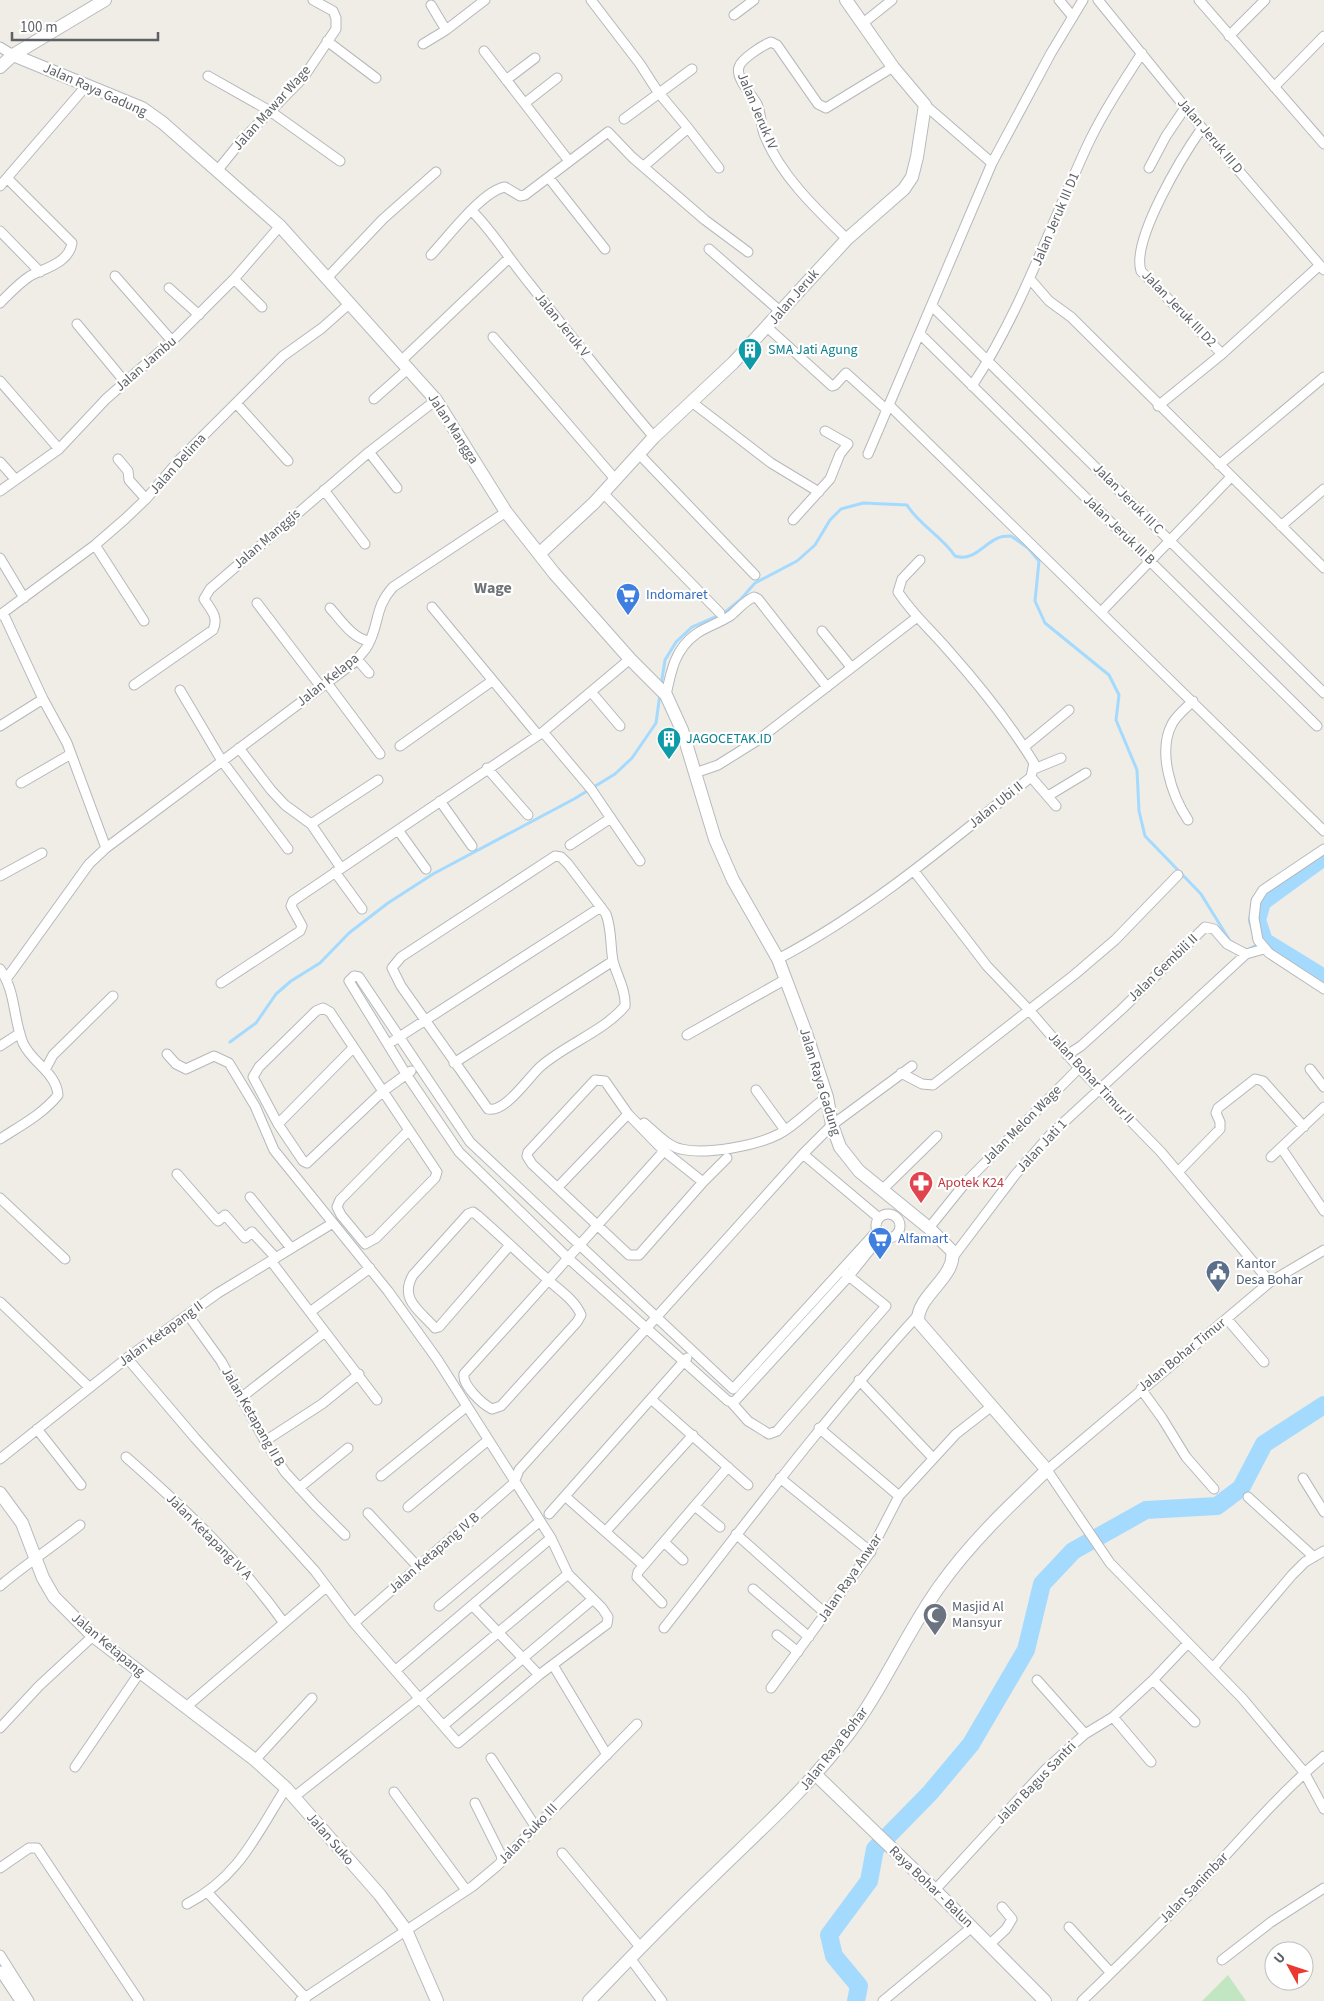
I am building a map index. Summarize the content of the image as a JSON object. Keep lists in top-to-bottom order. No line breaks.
{"streets":{"street":["Jalan Raya Gadung","Jalan Mawar Wage","Jalan Jeruk IV","Jalan Jeruk III D","Jalan Jeruk III D1","Jalan Jeruk","Jalan Jeruk III D2","Jalan Jeruk V","Jalan Jambu","Jalan Mangga","Jalan Delima","Jalan Jeruk III C","Jalan Jeruk III B","Jalan Manggis","Jalan Kelapa","Jalan Ubi II","Jalan Gembili II","Jalan Bohar Timur II","Jalan Melon Wage","Jalan Jati 1","Jalan Ketapang II","Jalan Bohar Timur","Jalan Ketapang II B","Jalan Ketapang IV A","Jalan Ketapang IV B","Jalan Raya Anwar","Jalan Ketapang","Jalan Raya Bohar","Jalan Bagus Santri","Jalan Suko III","Jalan Suko","Raya Bohar - Balun","Jalan Sanimbar"]},"crossings":[["Jalan Raya Gadung","Jalan Mawar Wage"],["Jalan Raya Gadung","Jalan Mangga"],["Jalan Raya Gadung","Jalan Ubi II"],["Jalan Raya Gadung","Jalan Melon Wage"],["Jalan Raya Gadung","Jalan Jati 1"],["Jalan Raya Gadung","Jalan Ketapang IV B"],["Jalan Mawar Wage","Jalan Mangga"],["Jalan Jeruk IV","Jalan Jeruk"],["Jalan Jeruk III D","Jalan Jeruk III D1"],["Jalan Jeruk III D","Jalan Jeruk III D2"],["Jalan Jeruk III D1","Jalan Jeruk III C"],["Jalan Jeruk III D1","Jalan Jeruk III B"],["Jalan Jeruk","Jalan Jeruk V"],["Jalan Jeruk","Jalan Mangga"],["Jalan Jambu","Jalan Mangga"],["Jalan Mangga","Jalan Delima"],["Jalan Mangga","Jalan Manggis"],["Jalan Mangga","Jalan Kelapa"],["Jalan Ubi II","Jalan Bohar Timur II"],["Jalan Gembili II","Jalan Bohar Timur II"],["Jalan Gembili II","Jalan Jati 1"],["Jalan Bohar Timur II","Jalan Melon Wage"],["Jalan Bohar Timur II","Jalan Jati 1"],["Jalan Bohar Timur II","Jalan Bohar Timur"],["Jalan Ketapang II","Jalan Ketapang II B"],["Jalan Bohar Timur","Jalan Raya Bohar"],["Jalan Ketapang","Jalan Suko"],["Jalan Raya Bohar","Raya Bohar - Balun"],["Jalan Bagus Santri","Raya Bohar - Balun"],["Jalan Suko III","Jalan Suko"]],"districts":["Wage"],"places":{"building":["SMA Jati Agung","JAGOCETAK.ID"],"supermarket":["Indomaret","Alfamart"],"pharmacy":["Apotek K24"],"public building":["Kantor Desa Bohar"],"mosque":["Masjid Al Mansyur"]},"scale_bar":"100 m","north":"top left"}
